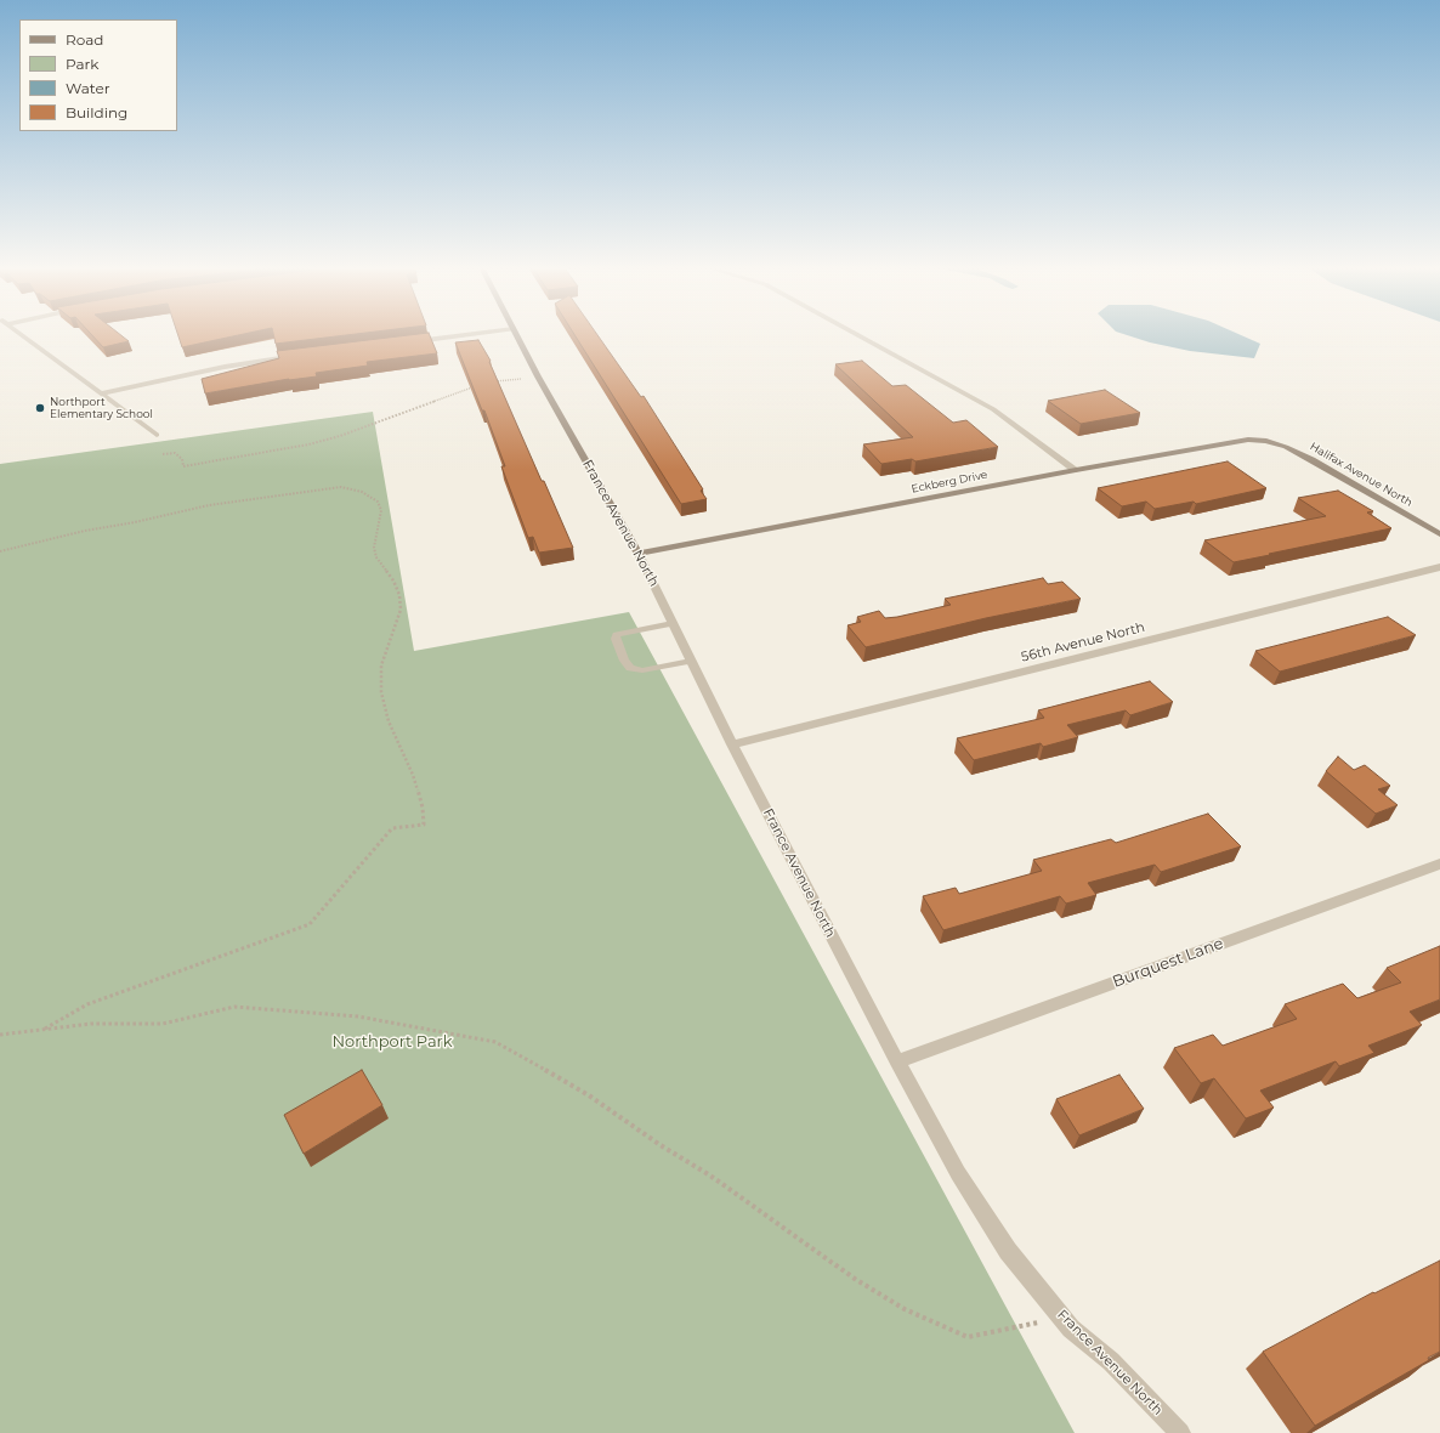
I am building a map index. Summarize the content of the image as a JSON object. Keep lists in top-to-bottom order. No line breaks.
{"streets":{"street":["Halifax Avenue North","Eckberg Drive","France Avenue North","56th Avenue North","Burquest Lane"]},"crossings":[["Halifax Avenue North","Eckberg Drive"],["Eckberg Drive","France Avenue North"],["France Avenue North","56th Avenue North"],["France Avenue North","Burquest Lane"]],"parks":["Northport Park"],"places":["Northport Elementary School"],"legend":["Road","Park","Water","Building"]}
